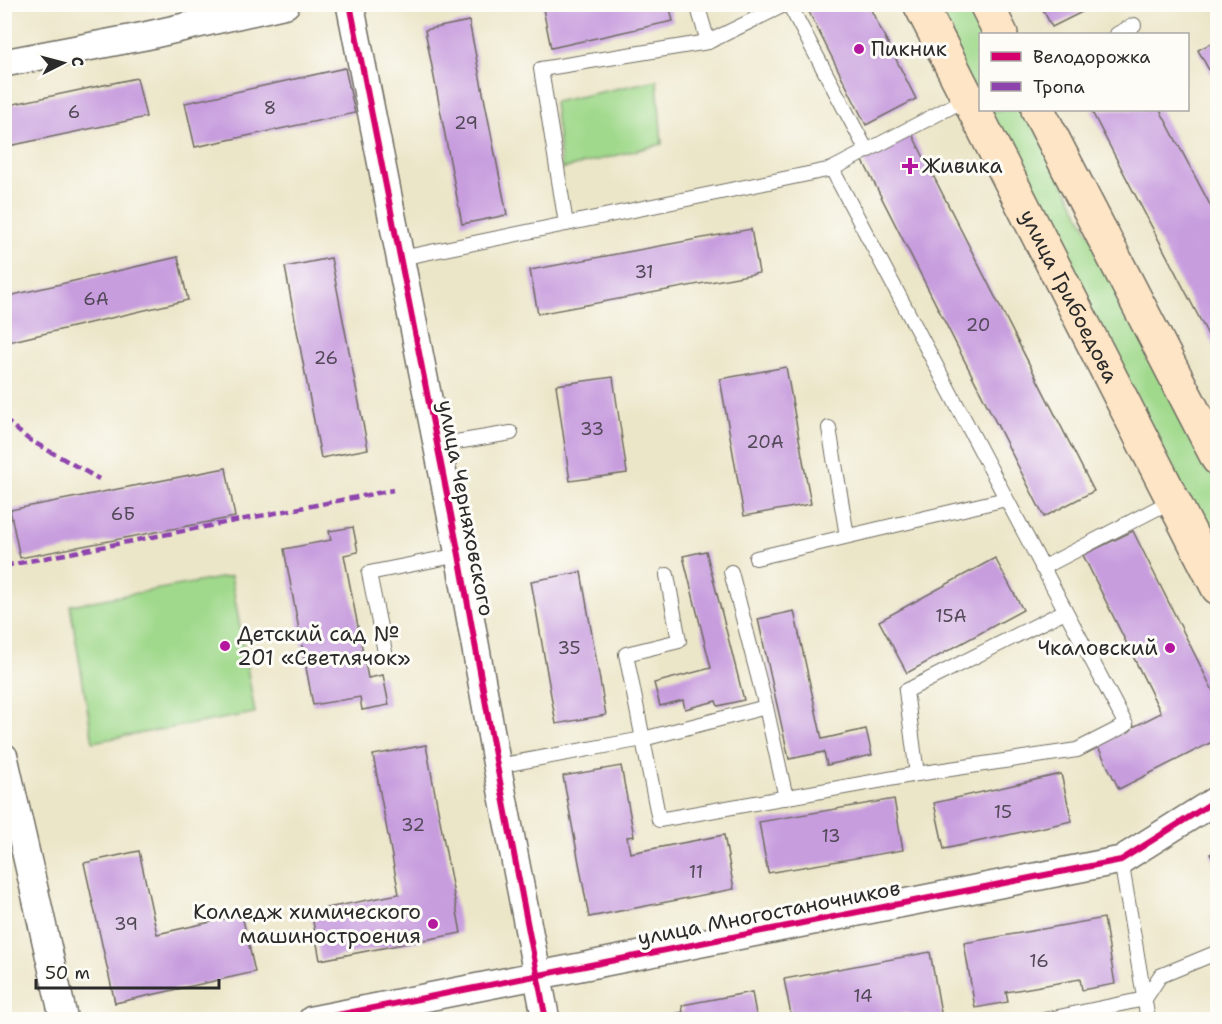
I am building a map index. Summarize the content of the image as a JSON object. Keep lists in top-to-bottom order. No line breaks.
{"streets":{"main road":["улица Грибоедова"],"street":["улица Черняховского","улица Многостаночников"]},"crossings":[["улица Черняховского","улица Многостаночников"]],"places":{"other":["Пикник","Детский сад № 201 «Светлячок»","Чкаловский","Колледж химического машиностроения"],"health":["Живика"]},"house_numbers":["8","6","29","31","6А","20","26","33","20А","6Б","15А","35","15","32","13","11","39","16","14"],"legend":["Велодорожка","Тропа"],"scale_bar":"50 m","north":"right"}
